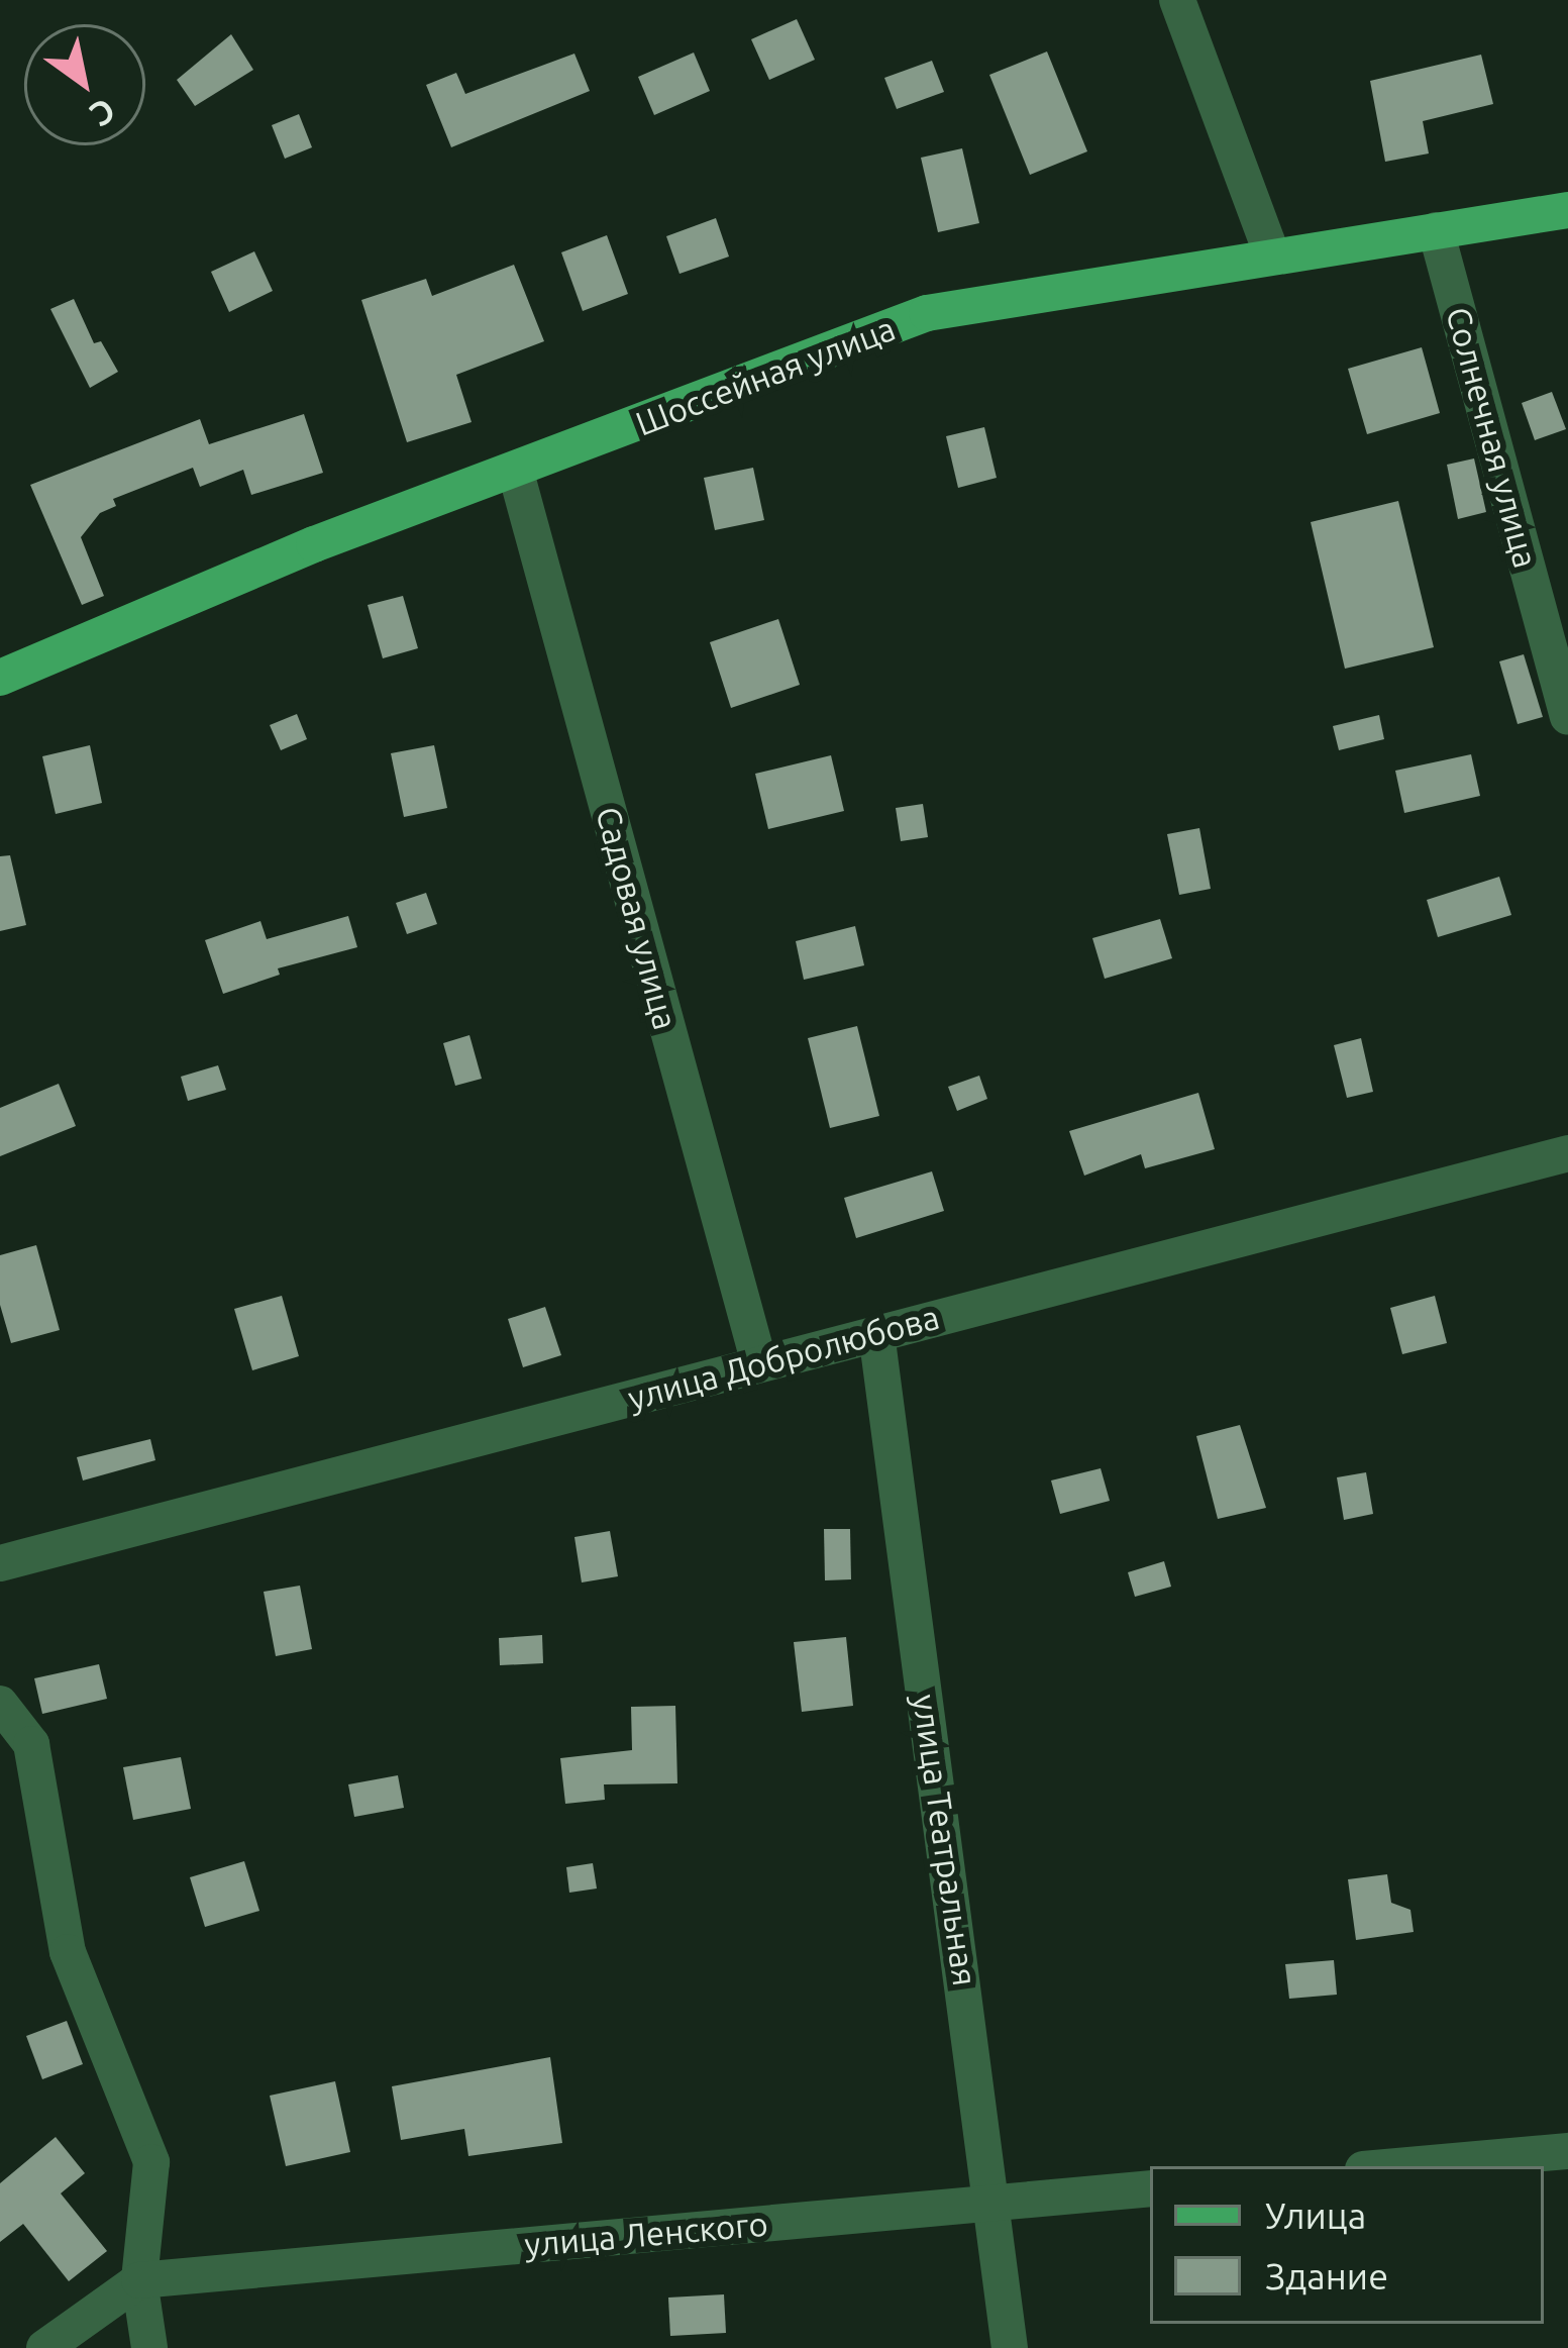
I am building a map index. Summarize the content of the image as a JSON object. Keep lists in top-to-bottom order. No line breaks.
{"streets":{"main road":["Шоссейная улица"],"street":["Солнечная улица","Садовая улица","улица Добролюбова","улица Театральная","улица Ленского"]},"crossings":[["Шоссейная улица","Солнечная улица"],["Шоссейная улица","Садовая улица"],["Садовая улица","улица Добролюбова"],["улица Добролюбова","улица Театральная"],["улица Театральная","улица Ленского"]],"legend":["Улица","Здание"],"north":"bottom right"}
